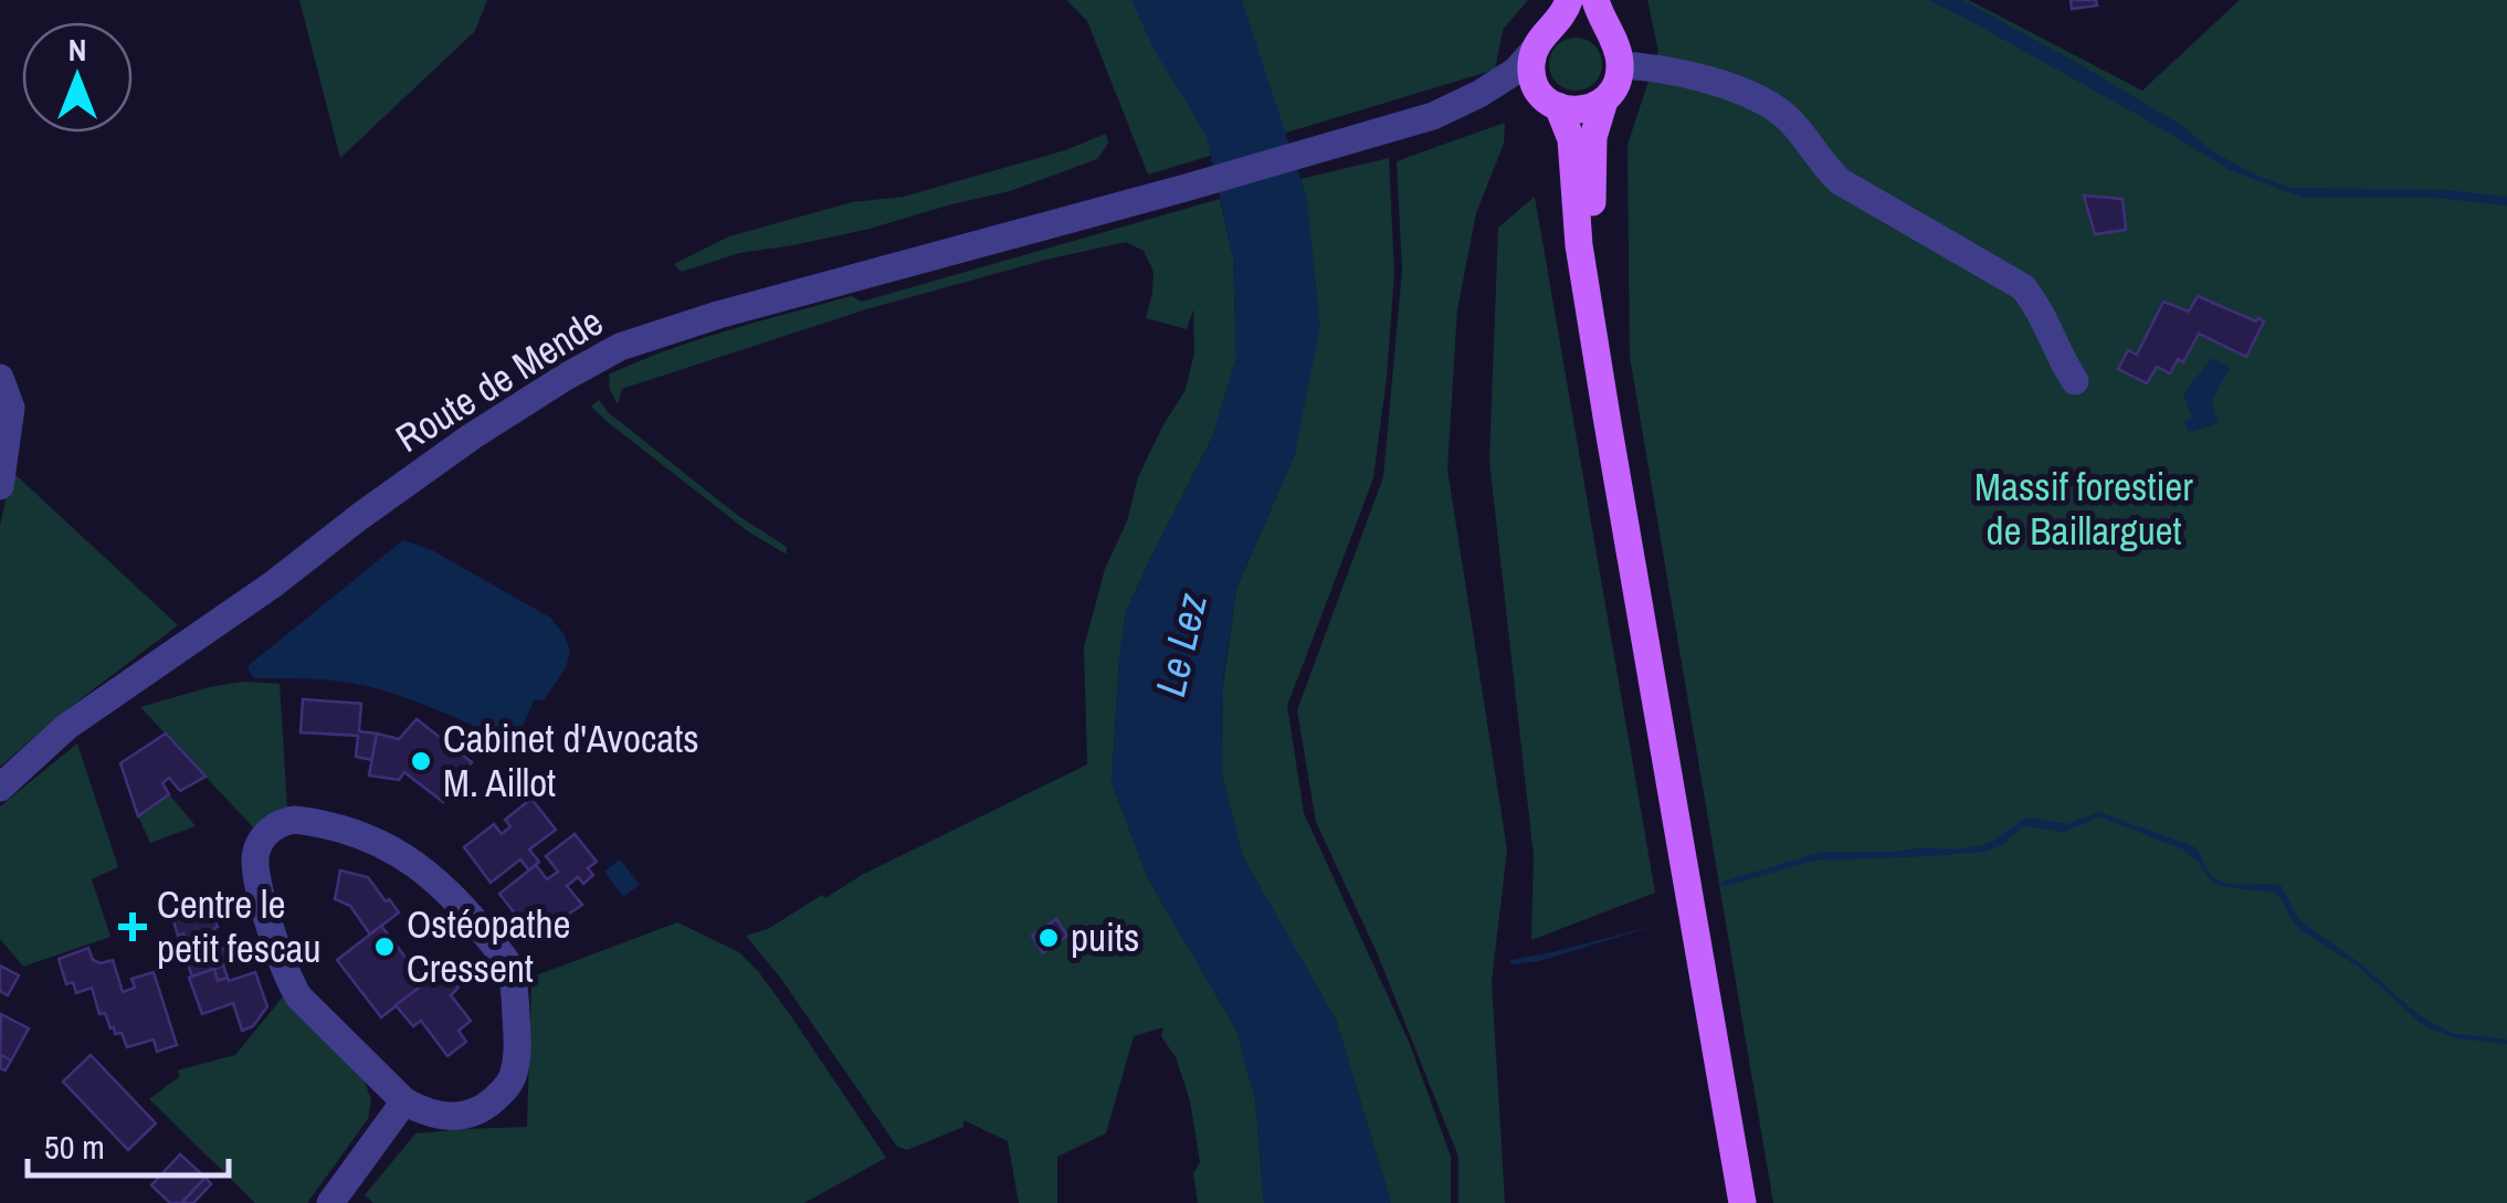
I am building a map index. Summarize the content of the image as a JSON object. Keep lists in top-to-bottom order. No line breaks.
{"streets":{"street":["Route de Mende"]},"water":["Le Lez"],"parks":["Massif forestier de Baillarguet"],"places":{"other":["Cabinet d'Avocats M. Aillot","puits","Ostéopathe Cressent"],"health":["Centre le petit fescau"]},"scale_bar":"50 m","north":"top"}
